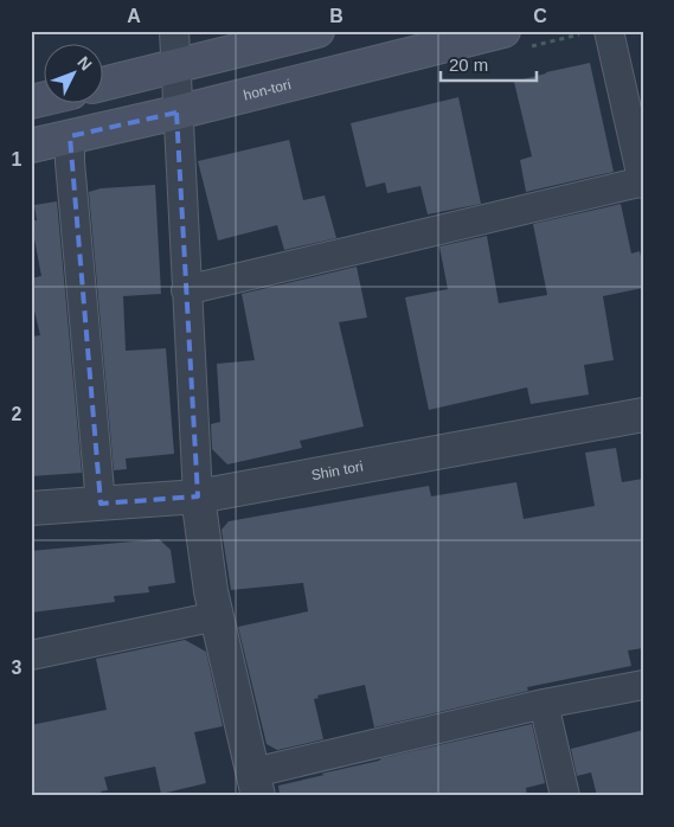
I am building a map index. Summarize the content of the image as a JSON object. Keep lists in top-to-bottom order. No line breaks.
{"streets":{"main road":["hon-tori"],"street":["Shin tori"]},"scale_bar":"20 m","north":"top right","grid":{"columns":["A","B","C"],"rows":["1","2","3"]}}
